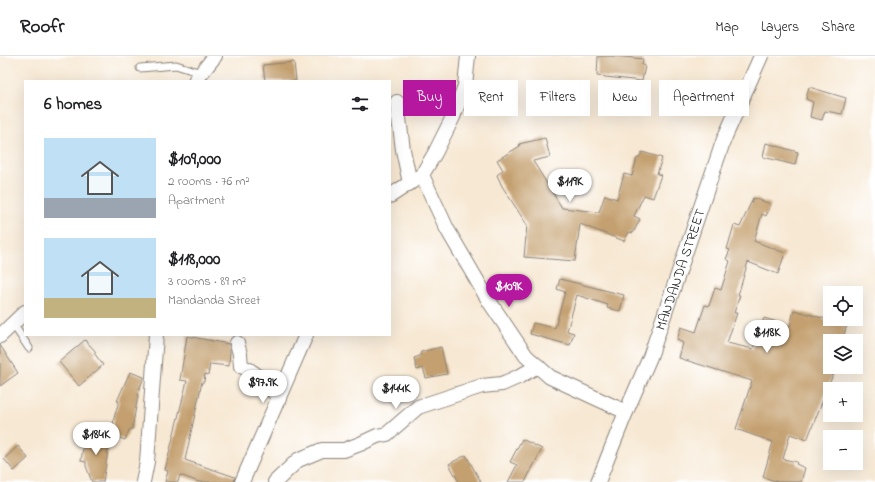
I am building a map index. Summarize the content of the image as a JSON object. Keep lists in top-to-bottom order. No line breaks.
{"streets":{"street":["MANDANDA STREET"]},"page":{"header":"Roofr","nav":["Map","Layers","Share"],"chip":["Buy","Rent","Filters","New","Apartment"],"heading":"6 homes","list":[{"name":"$109,000","note":"2 rooms · 76 m² · Apartment"},{"name":"$118,000","note":"3 rooms · 89 m² · Mandanda Street"}],"price":["$119K","$109K","$118K","$97.9K","$144K","$184K"],"map_buttons":["+","−"]}}
